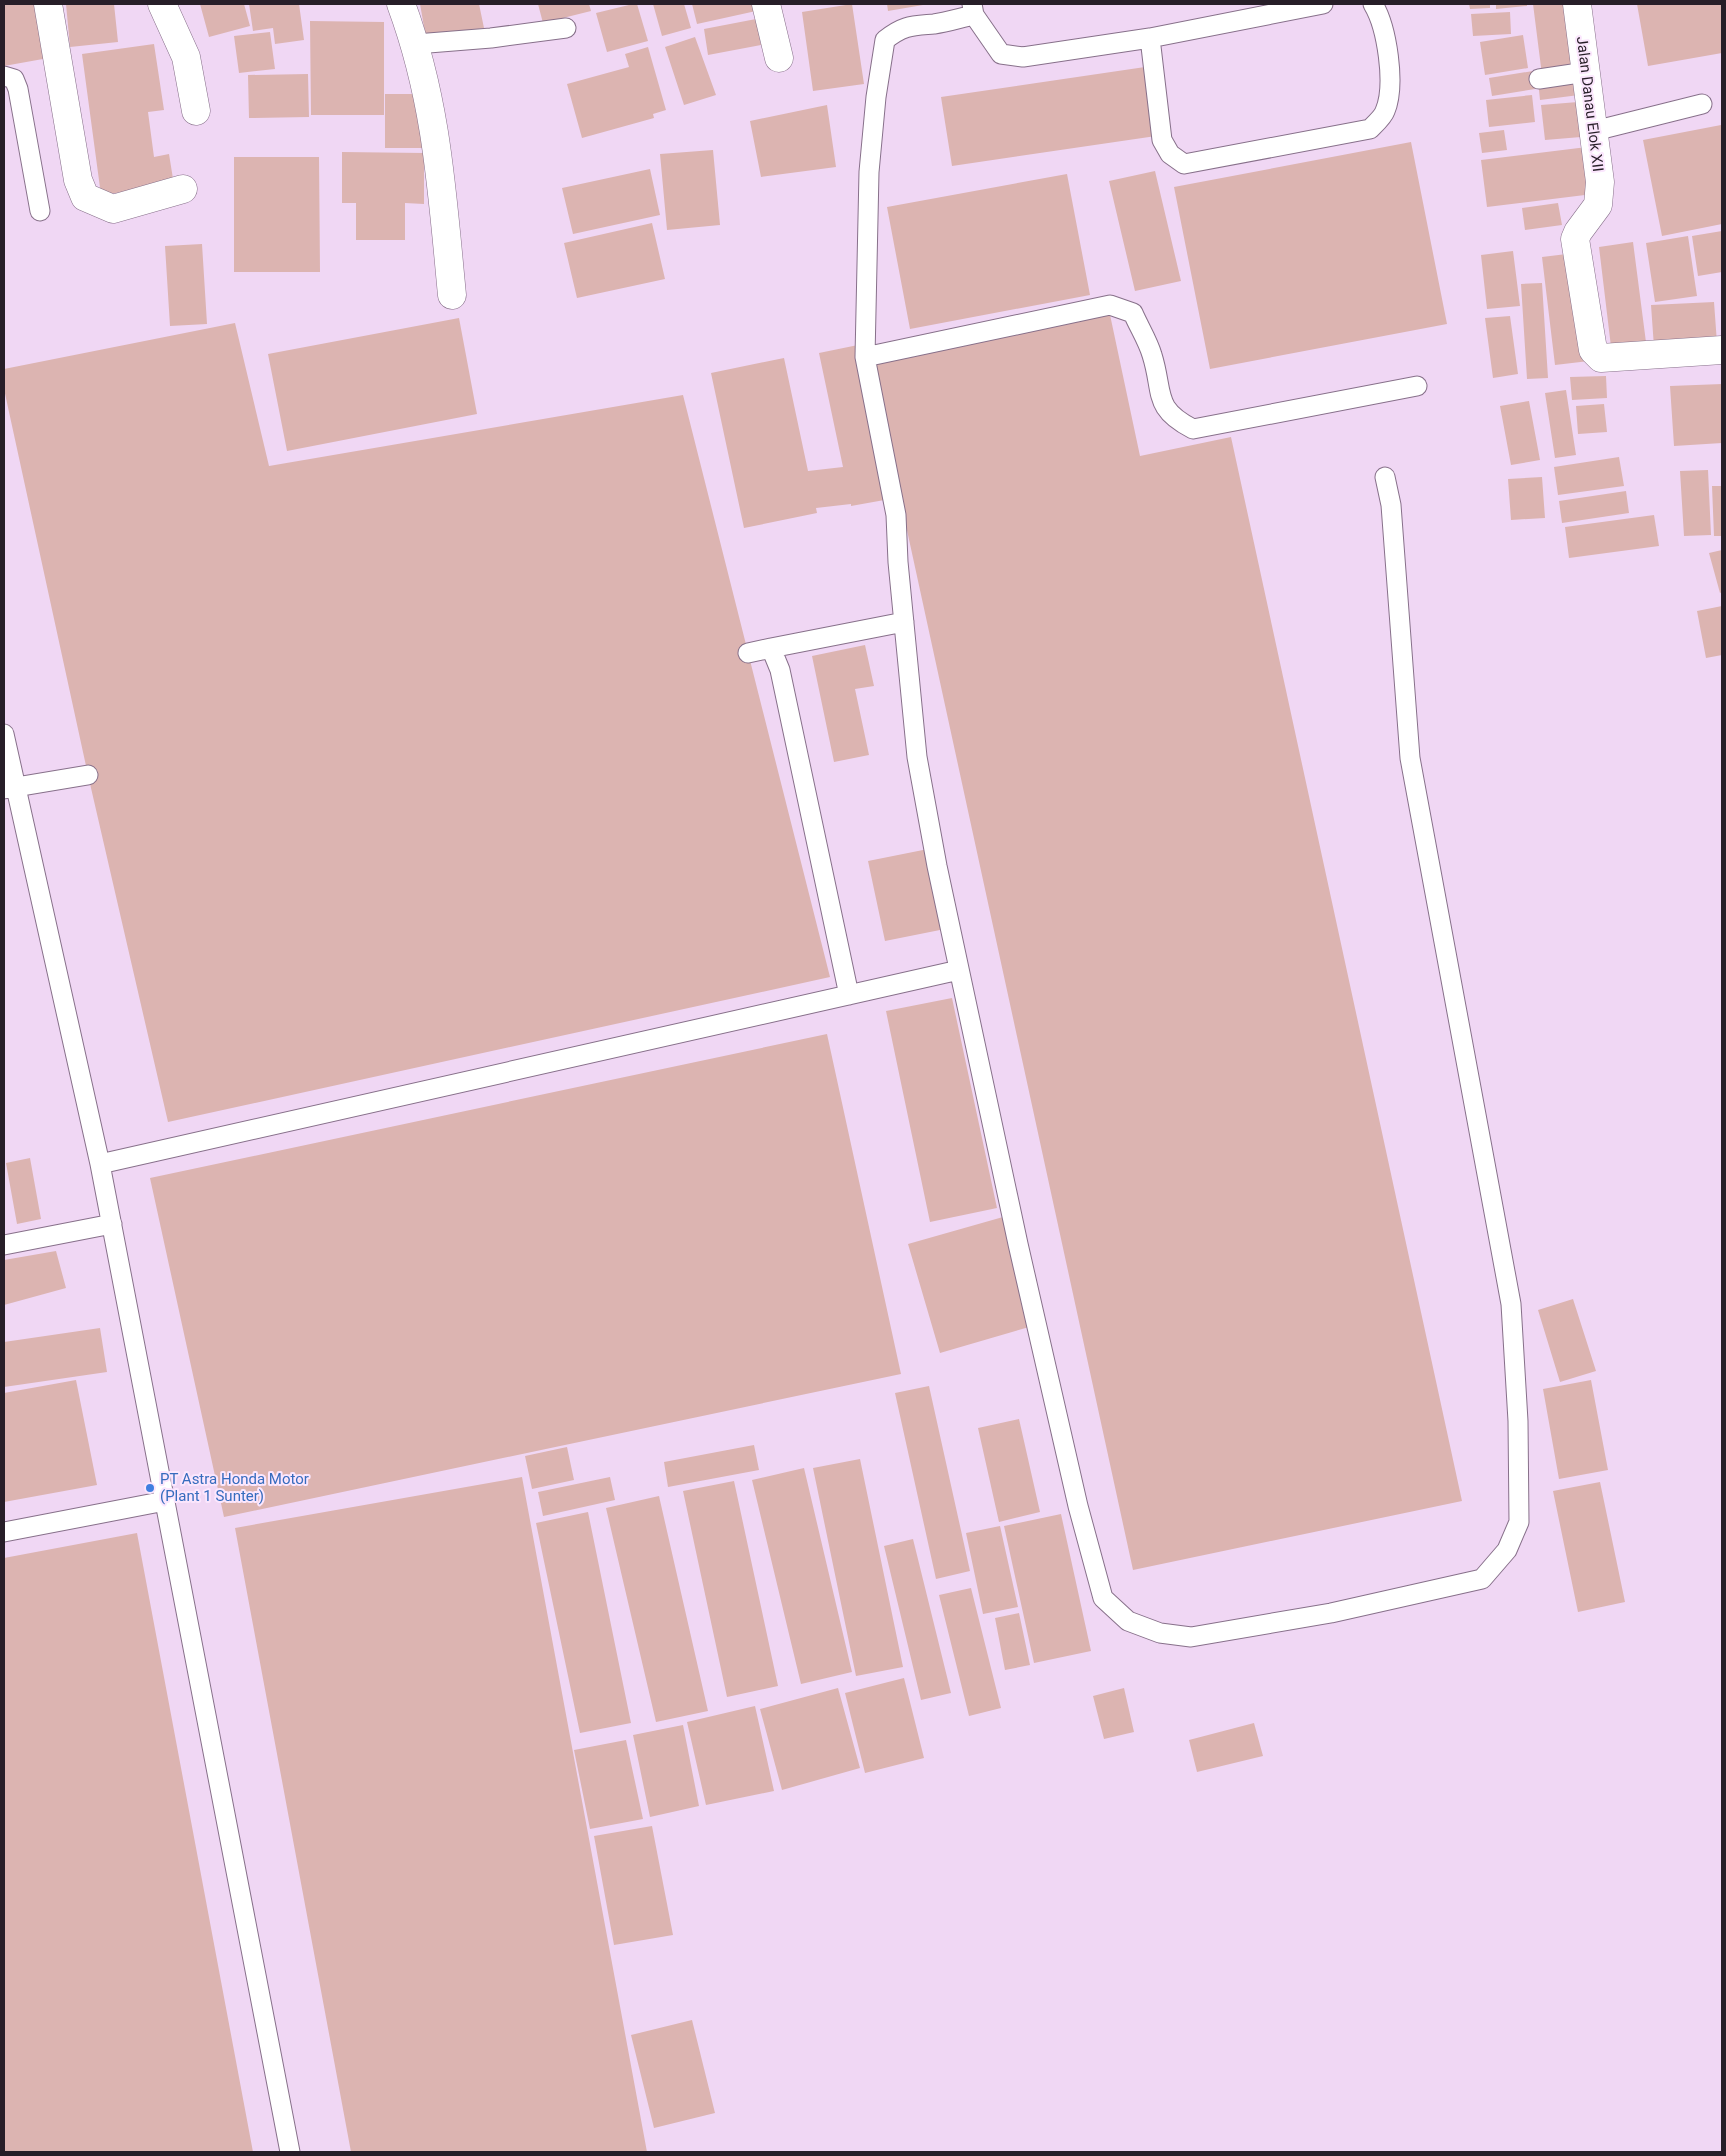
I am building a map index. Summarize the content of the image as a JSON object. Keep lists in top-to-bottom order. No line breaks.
{"streets":{"street":["Jalan Danau Elok XII"]},"places":["PT Astra Honda Motor (Plant 1 Sunter)"]}
